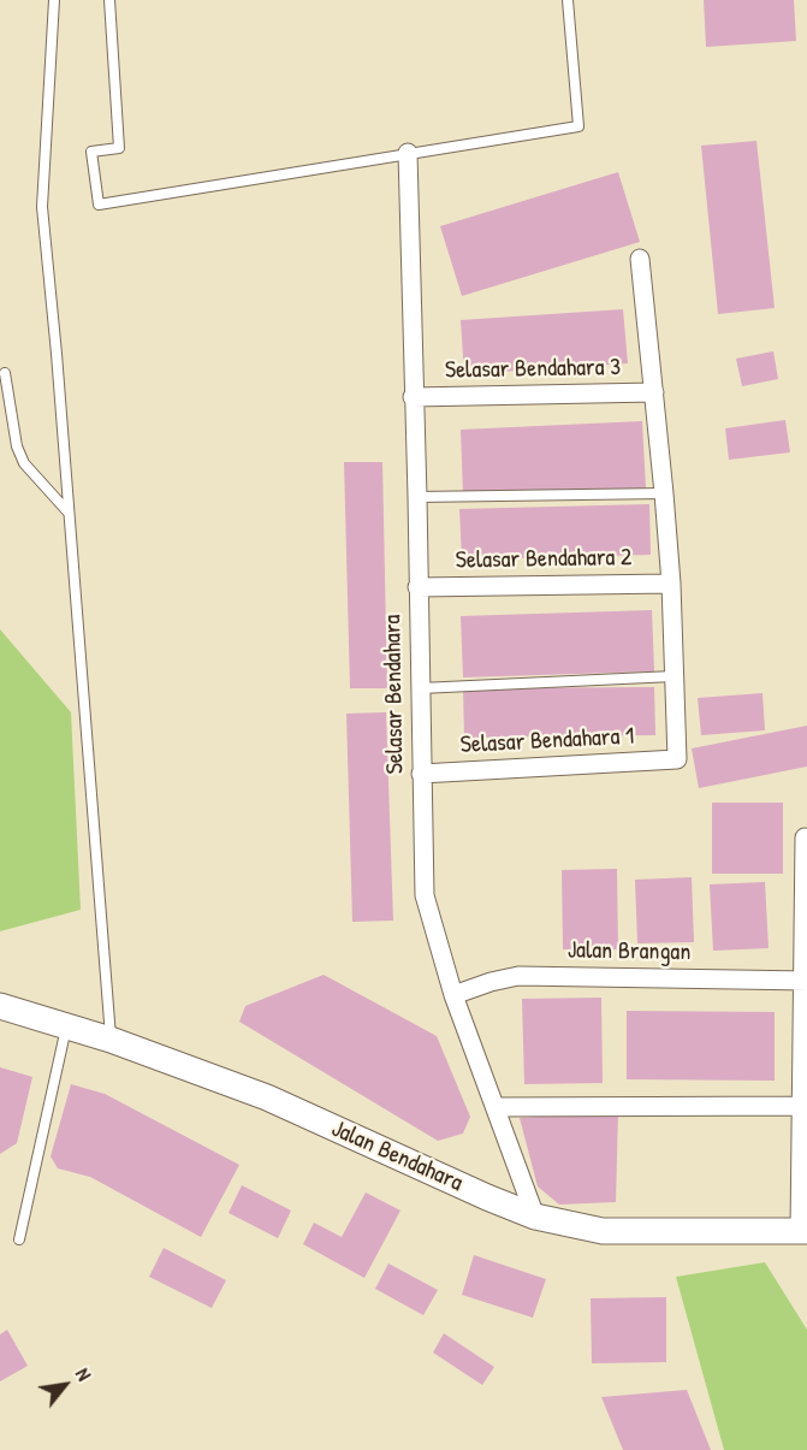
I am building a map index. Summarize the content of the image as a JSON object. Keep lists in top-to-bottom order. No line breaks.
{"streets":{"main road":["Jalan Bendahara"],"street":["Selasar Bendahara 3","Selasar Bendahara 2","Selasar Bendahara","Selasar Bendahara 1","Jalan Brangan"]},"crossings":[["Selasar Bendahara 3","Selasar Bendahara"],["Selasar Bendahara 2","Selasar Bendahara"],["Selasar Bendahara","Selasar Bendahara 1"],["Selasar Bendahara","Jalan Brangan"],["Selasar Bendahara","Jalan Bendahara"]],"north":"top right"}
